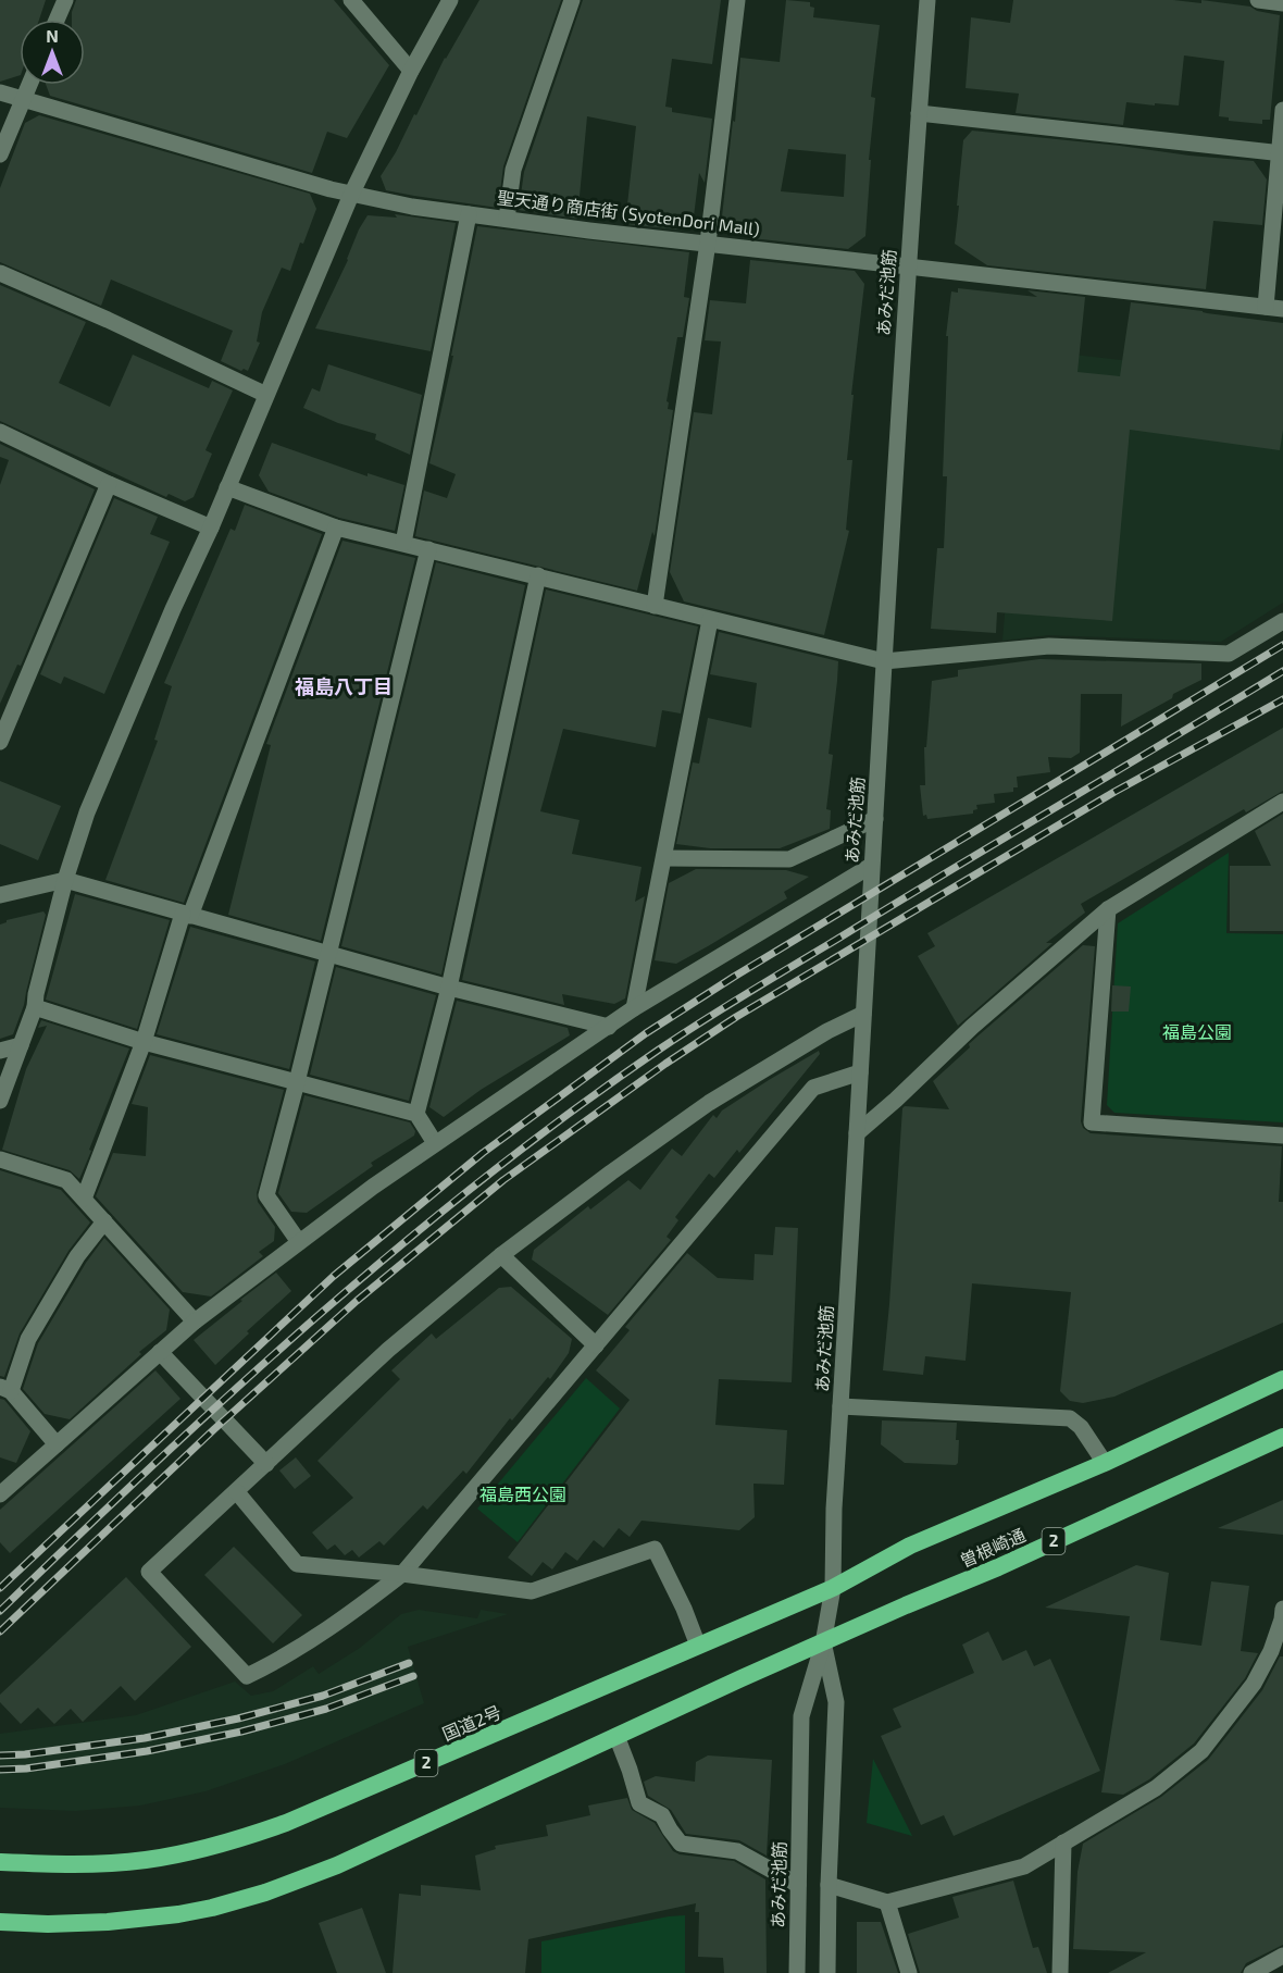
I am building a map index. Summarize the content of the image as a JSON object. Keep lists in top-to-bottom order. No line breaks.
{"streets":{"highway":["2","曽根崎通","国道2号"],"street":["聖天通り商店街 (SyotenDori Mall)","あみだ池筋"]},"crossings":[["聖天通り商店街 (SyotenDori Mall)","あみだ池筋"],["あみだ池筋","2"],["あみだ池筋","曽根崎通"],["あみだ池筋","国道2号"],["2","曽根崎通"],["曽根崎通","国道2号"]],"districts":["福島八丁目"],"parks":["福島公園","福島西公園"],"north":"top"}
